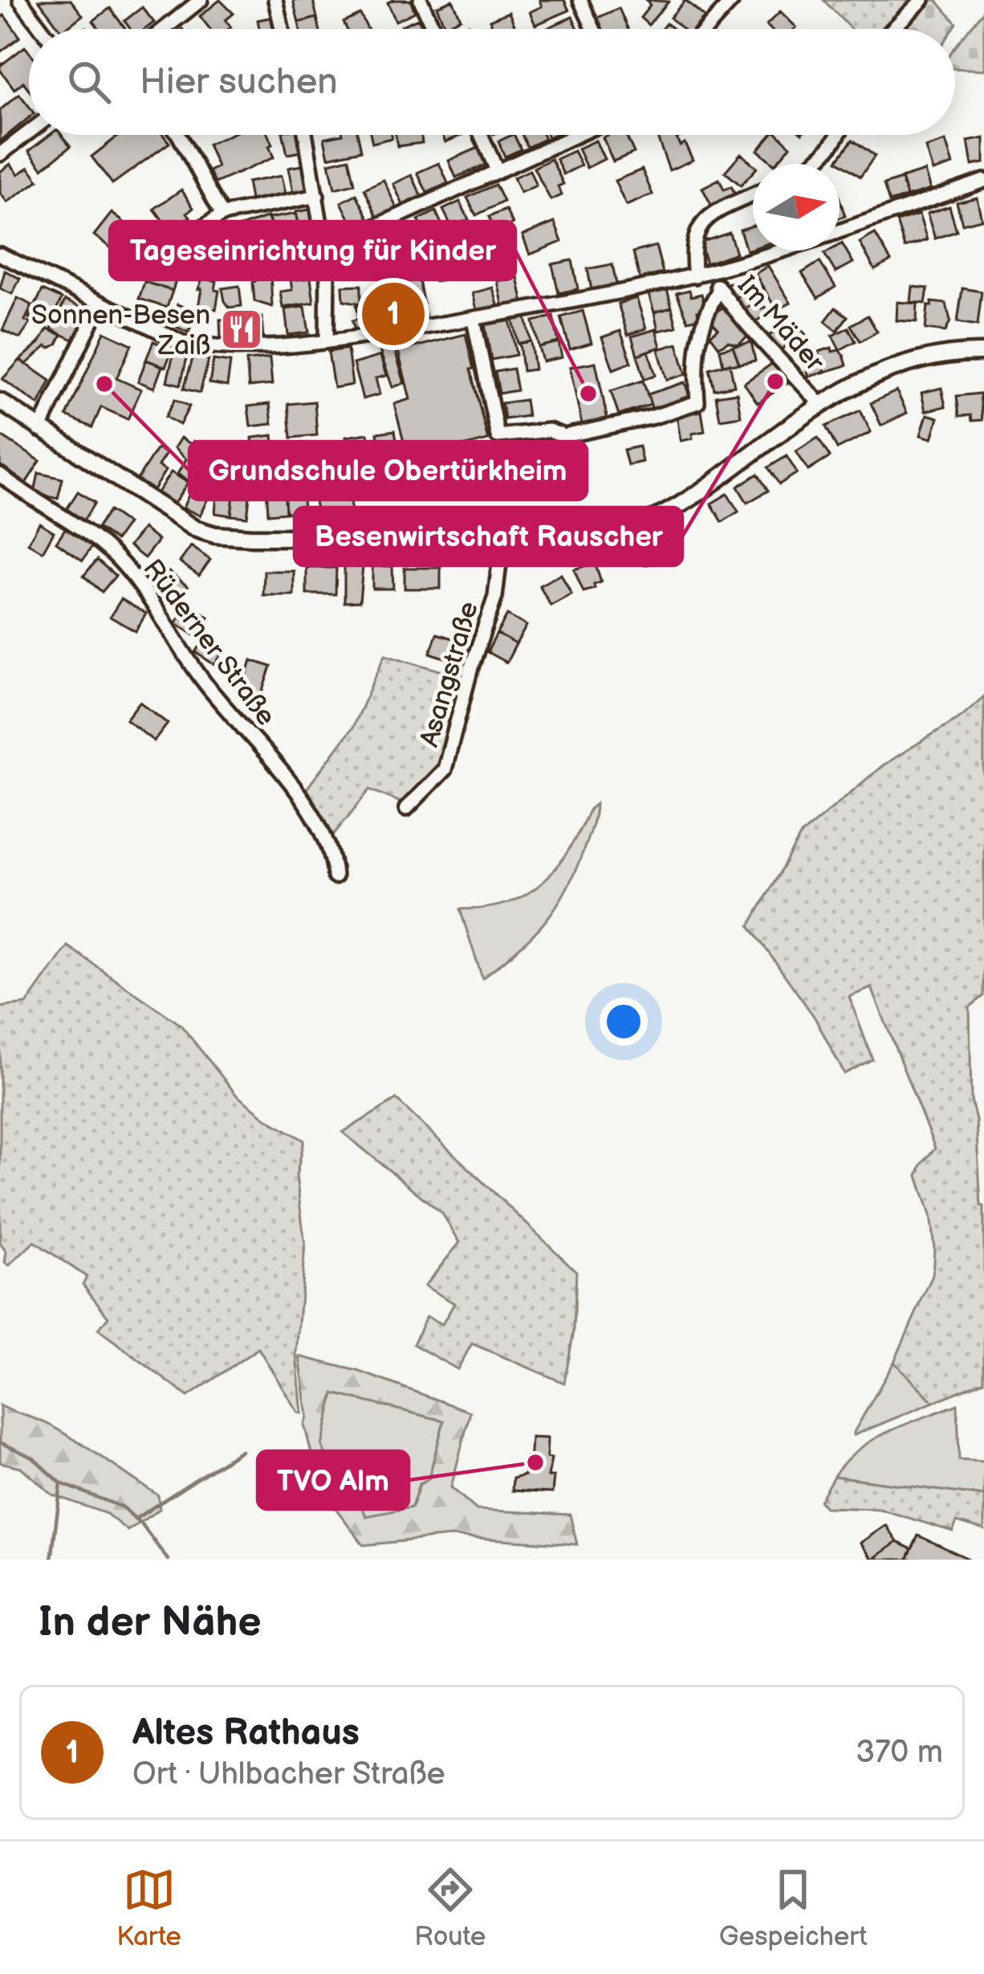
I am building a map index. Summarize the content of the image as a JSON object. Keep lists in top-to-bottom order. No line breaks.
{"streets":{"street":["Im Mäder","Rüderner Straße","Asangstraße"]},"places":{"restaurant":["Sonnen-Besen Zaiß"],"other":["Besenwirtschaft Rauscher","Grundschule Obertürkheim","Tageseinrichtung für Kinder","TVO Alm"]},"north":"right","page":{"search":"Hier suchen","pins":"1","heading":"In der Nähe","list":[{"mark":"1","name":"Altes Rathaus","note":"Ort · Uhlbacher Straße","value":"370 m"}],"nav":["Karte","Route","Gespeichert"]}}
